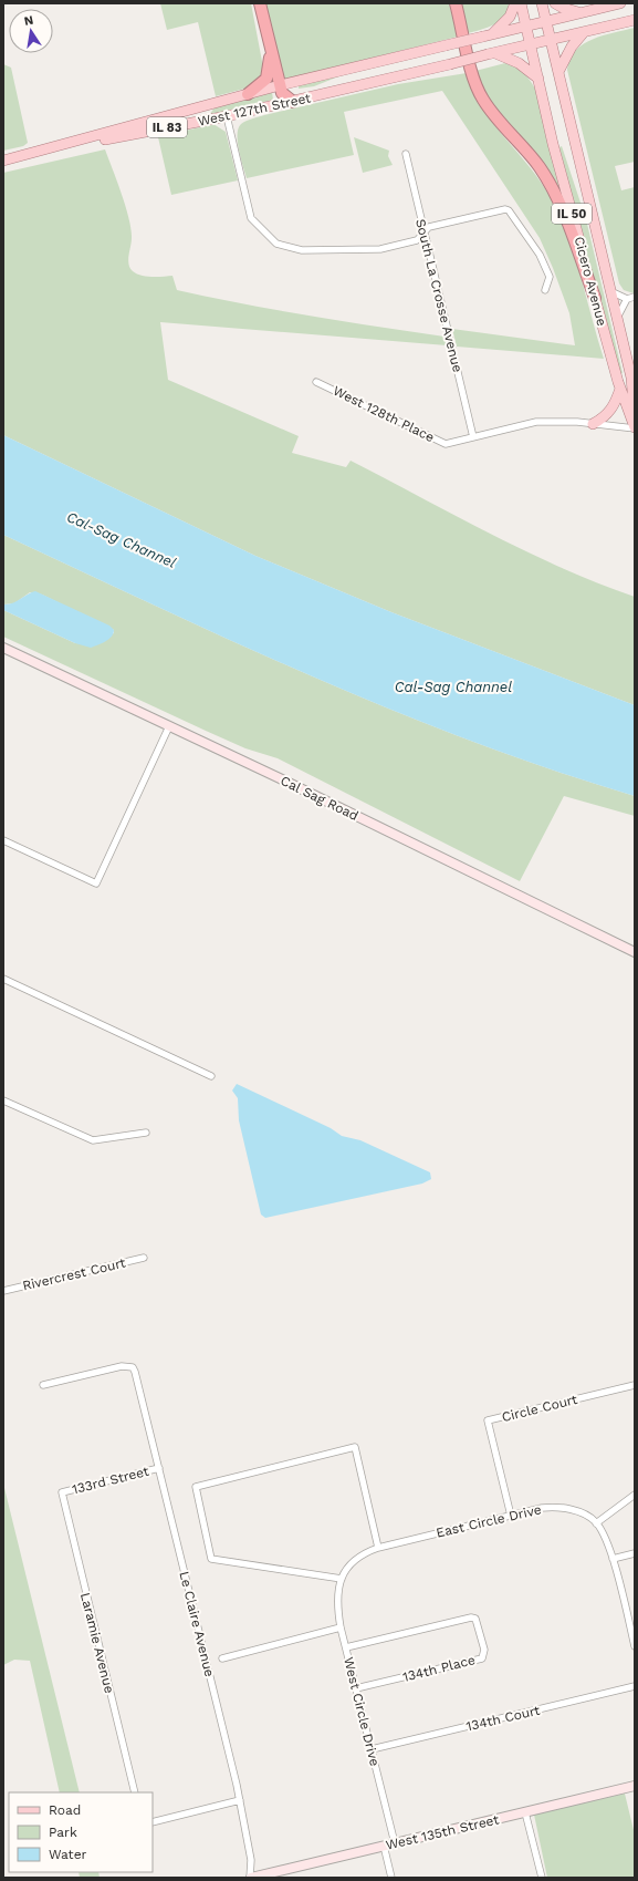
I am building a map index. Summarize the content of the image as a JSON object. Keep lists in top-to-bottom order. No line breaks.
{"streets":{"main road":["West 127th Street","IL 83","IL 50","Cicero Avenue","Cal Sag Road","West 135th Street"],"street":["South La Crosse Avenue","West 128th Place","Rivercrest Court","Circle Court","133rd Street","East Circle Drive","Le Claire Avenue","Laramie Avenue","134th Place","West Circle Drive","134th Court"]},"crossings":[["West 127th Street","IL 83"],["West 127th Street","Cicero Avenue"],["Cicero Avenue","West 128th Place"],["South La Crosse Avenue","West 128th Place"],["Circle Court","East Circle Drive"],["133rd Street","Le Claire Avenue"],["133rd Street","Laramie Avenue"],["East Circle Drive","West Circle Drive"],["Le Claire Avenue","West 135th Street"],["134th Place","West Circle Drive"],["West Circle Drive","134th Court"],["West Circle Drive","West 135th Street"]],"water":["Cal-Sag Channel"],"legend":["Road","Park","Water"],"north":"top"}
